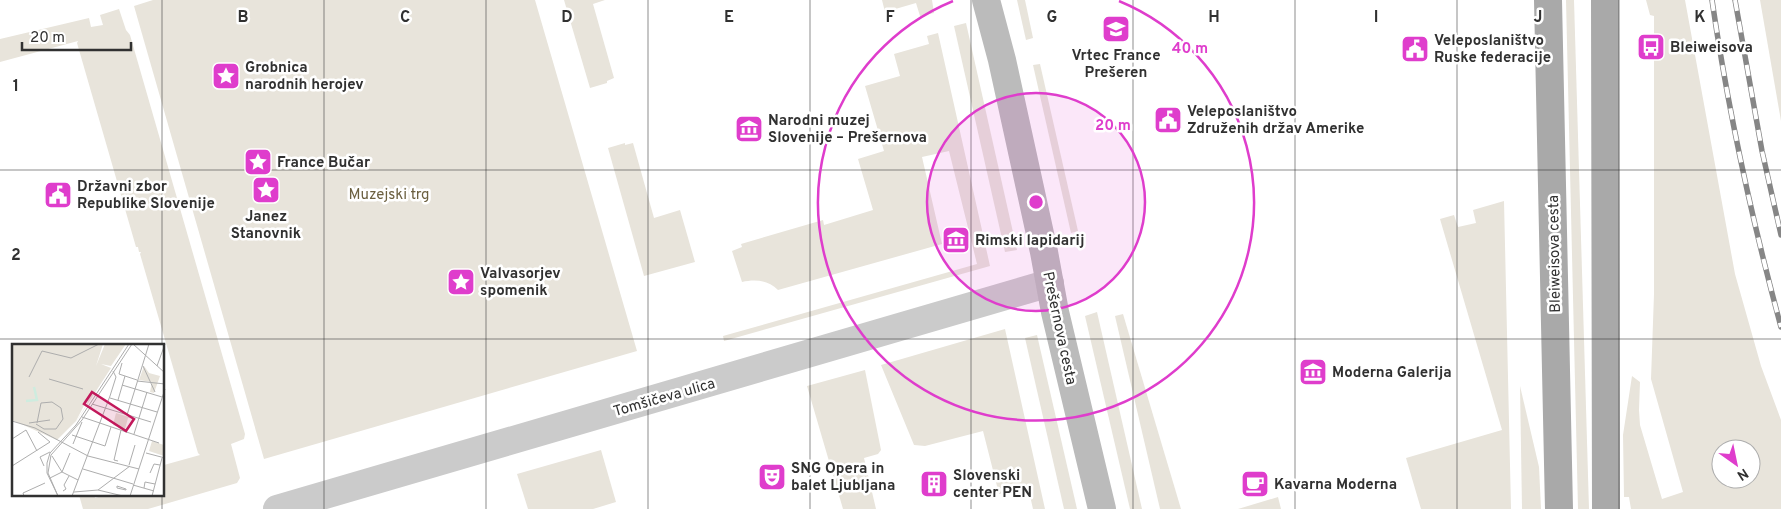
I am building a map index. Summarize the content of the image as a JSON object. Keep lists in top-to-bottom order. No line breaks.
{"streets":{"main road":["Bleiweisova cesta","Prešernova cesta"],"street":["Tomšičeva ulica"]},"crossings":[["Prešernova cesta","Tomšičeva ulica"]],"parks":["Muzejski trg"],"places":{"school or university":["Vrtec France Prešeren"],"bus stop":["Bleiweisova"],"public building":["Veleposlaništvo Ruske federacije","Veleposlaništvo Združenih držav Amerike","Državni zbor Republike Slovenije"],"place":["Grobnica narodnih herojev","France Bučar","Janez Stanovnik","Valvasorjev spomenik"],"museum":["Narodni muzej Slovenije – Prešernova","Rimski lapidarij","Moderna Galerija"],"theatre":["SNG Opera in balet Ljubljana"],"building":["Slovenski center PEN"],"cafe":["Kavarna Moderna"]},"scale_bar":"20 m","north":"bottom right","grid":{"columns":["B","C","D","E","F","G","H","I","J","K"],"rows":["1","2"]},"rings":["40 m","20 m"]}
